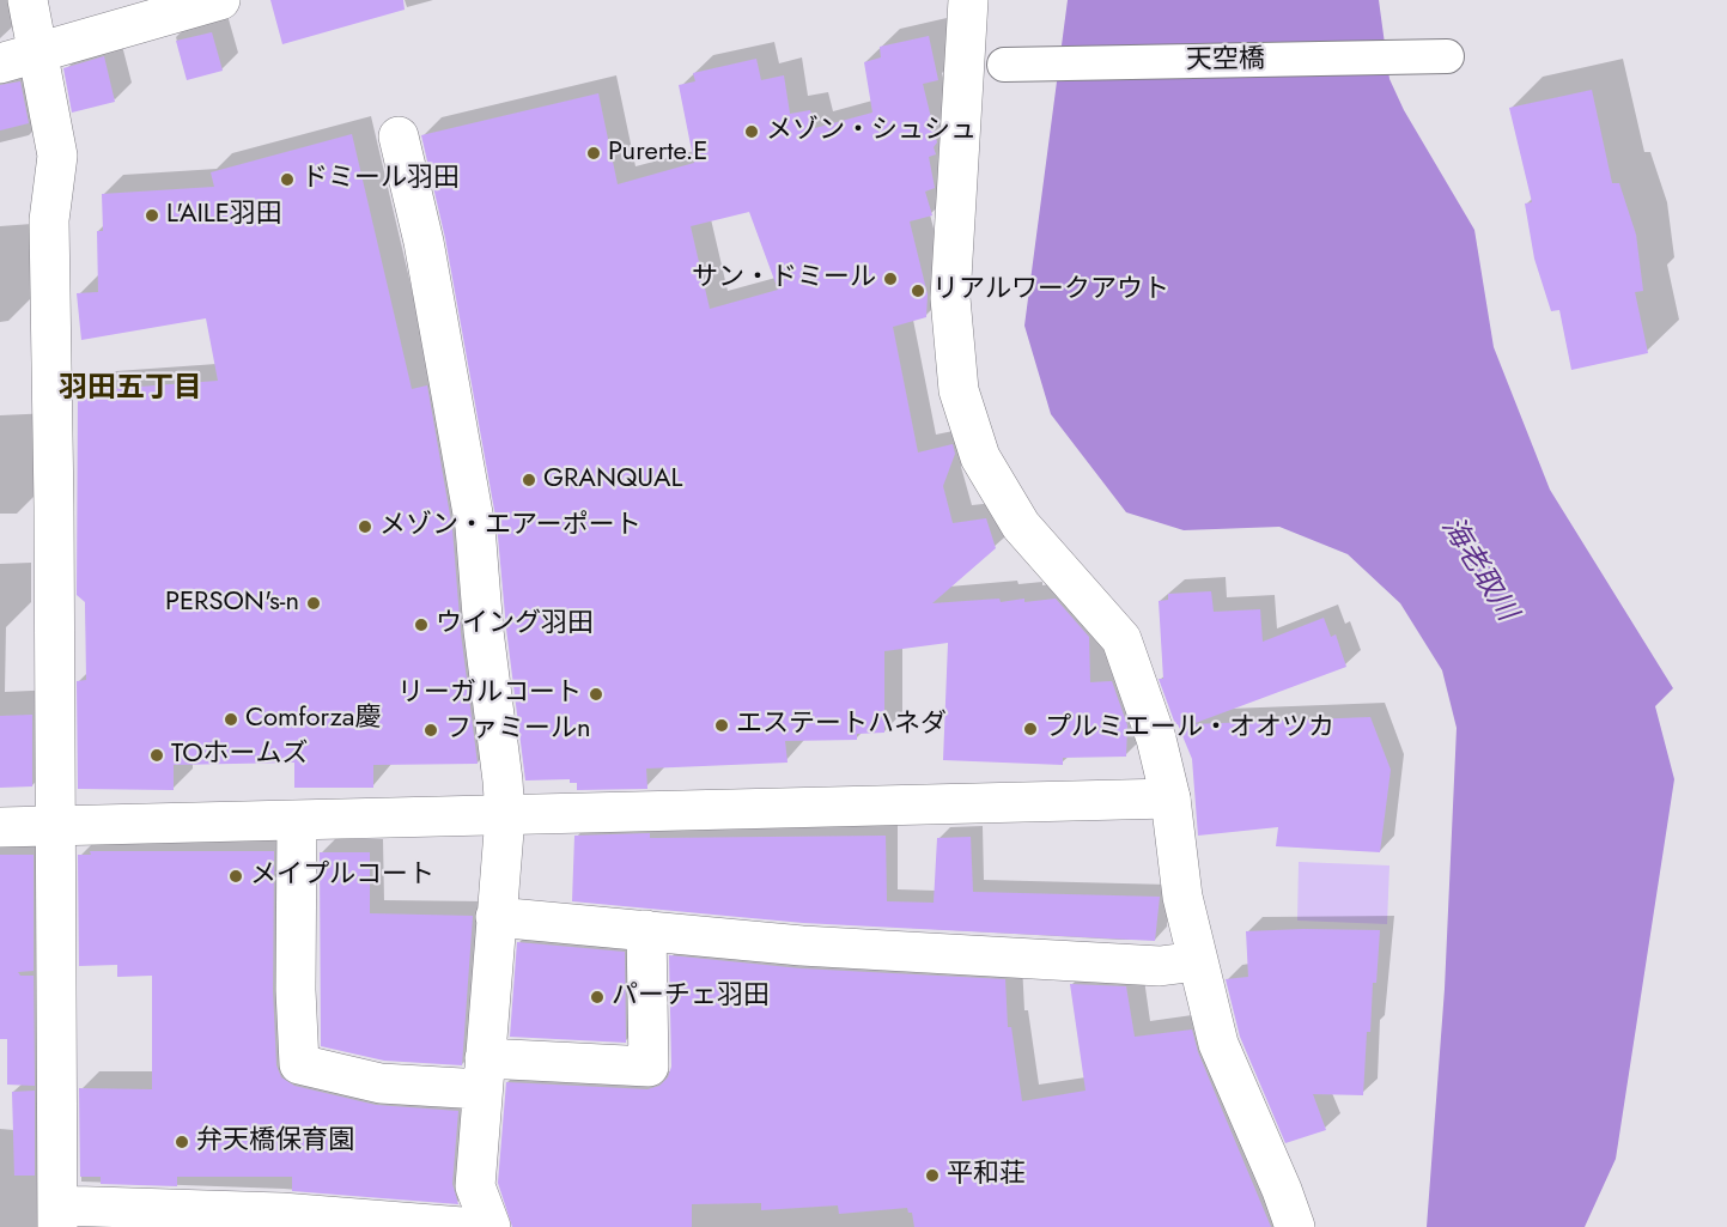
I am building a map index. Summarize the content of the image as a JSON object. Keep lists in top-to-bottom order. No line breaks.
{"streets":{"street":["天空橋"]},"districts":["羽田五丁目"],"water":["海老取川"],"places":["メゾン・シュシュ","Purerte.E","ドミール羽田","L'AILE羽田","サン・ドミール","リアルワークアウト","GRANQUAL","メゾン・エアーポート","PERSON's-n","ウイング羽田","リーガルコート","Comforza慶","エステートハネダ","プルミエール・オオツカ","ファミールn","TOホームズ","メイプルコート","パーチェ羽田","弁天橋保育園","平和荘"]}
